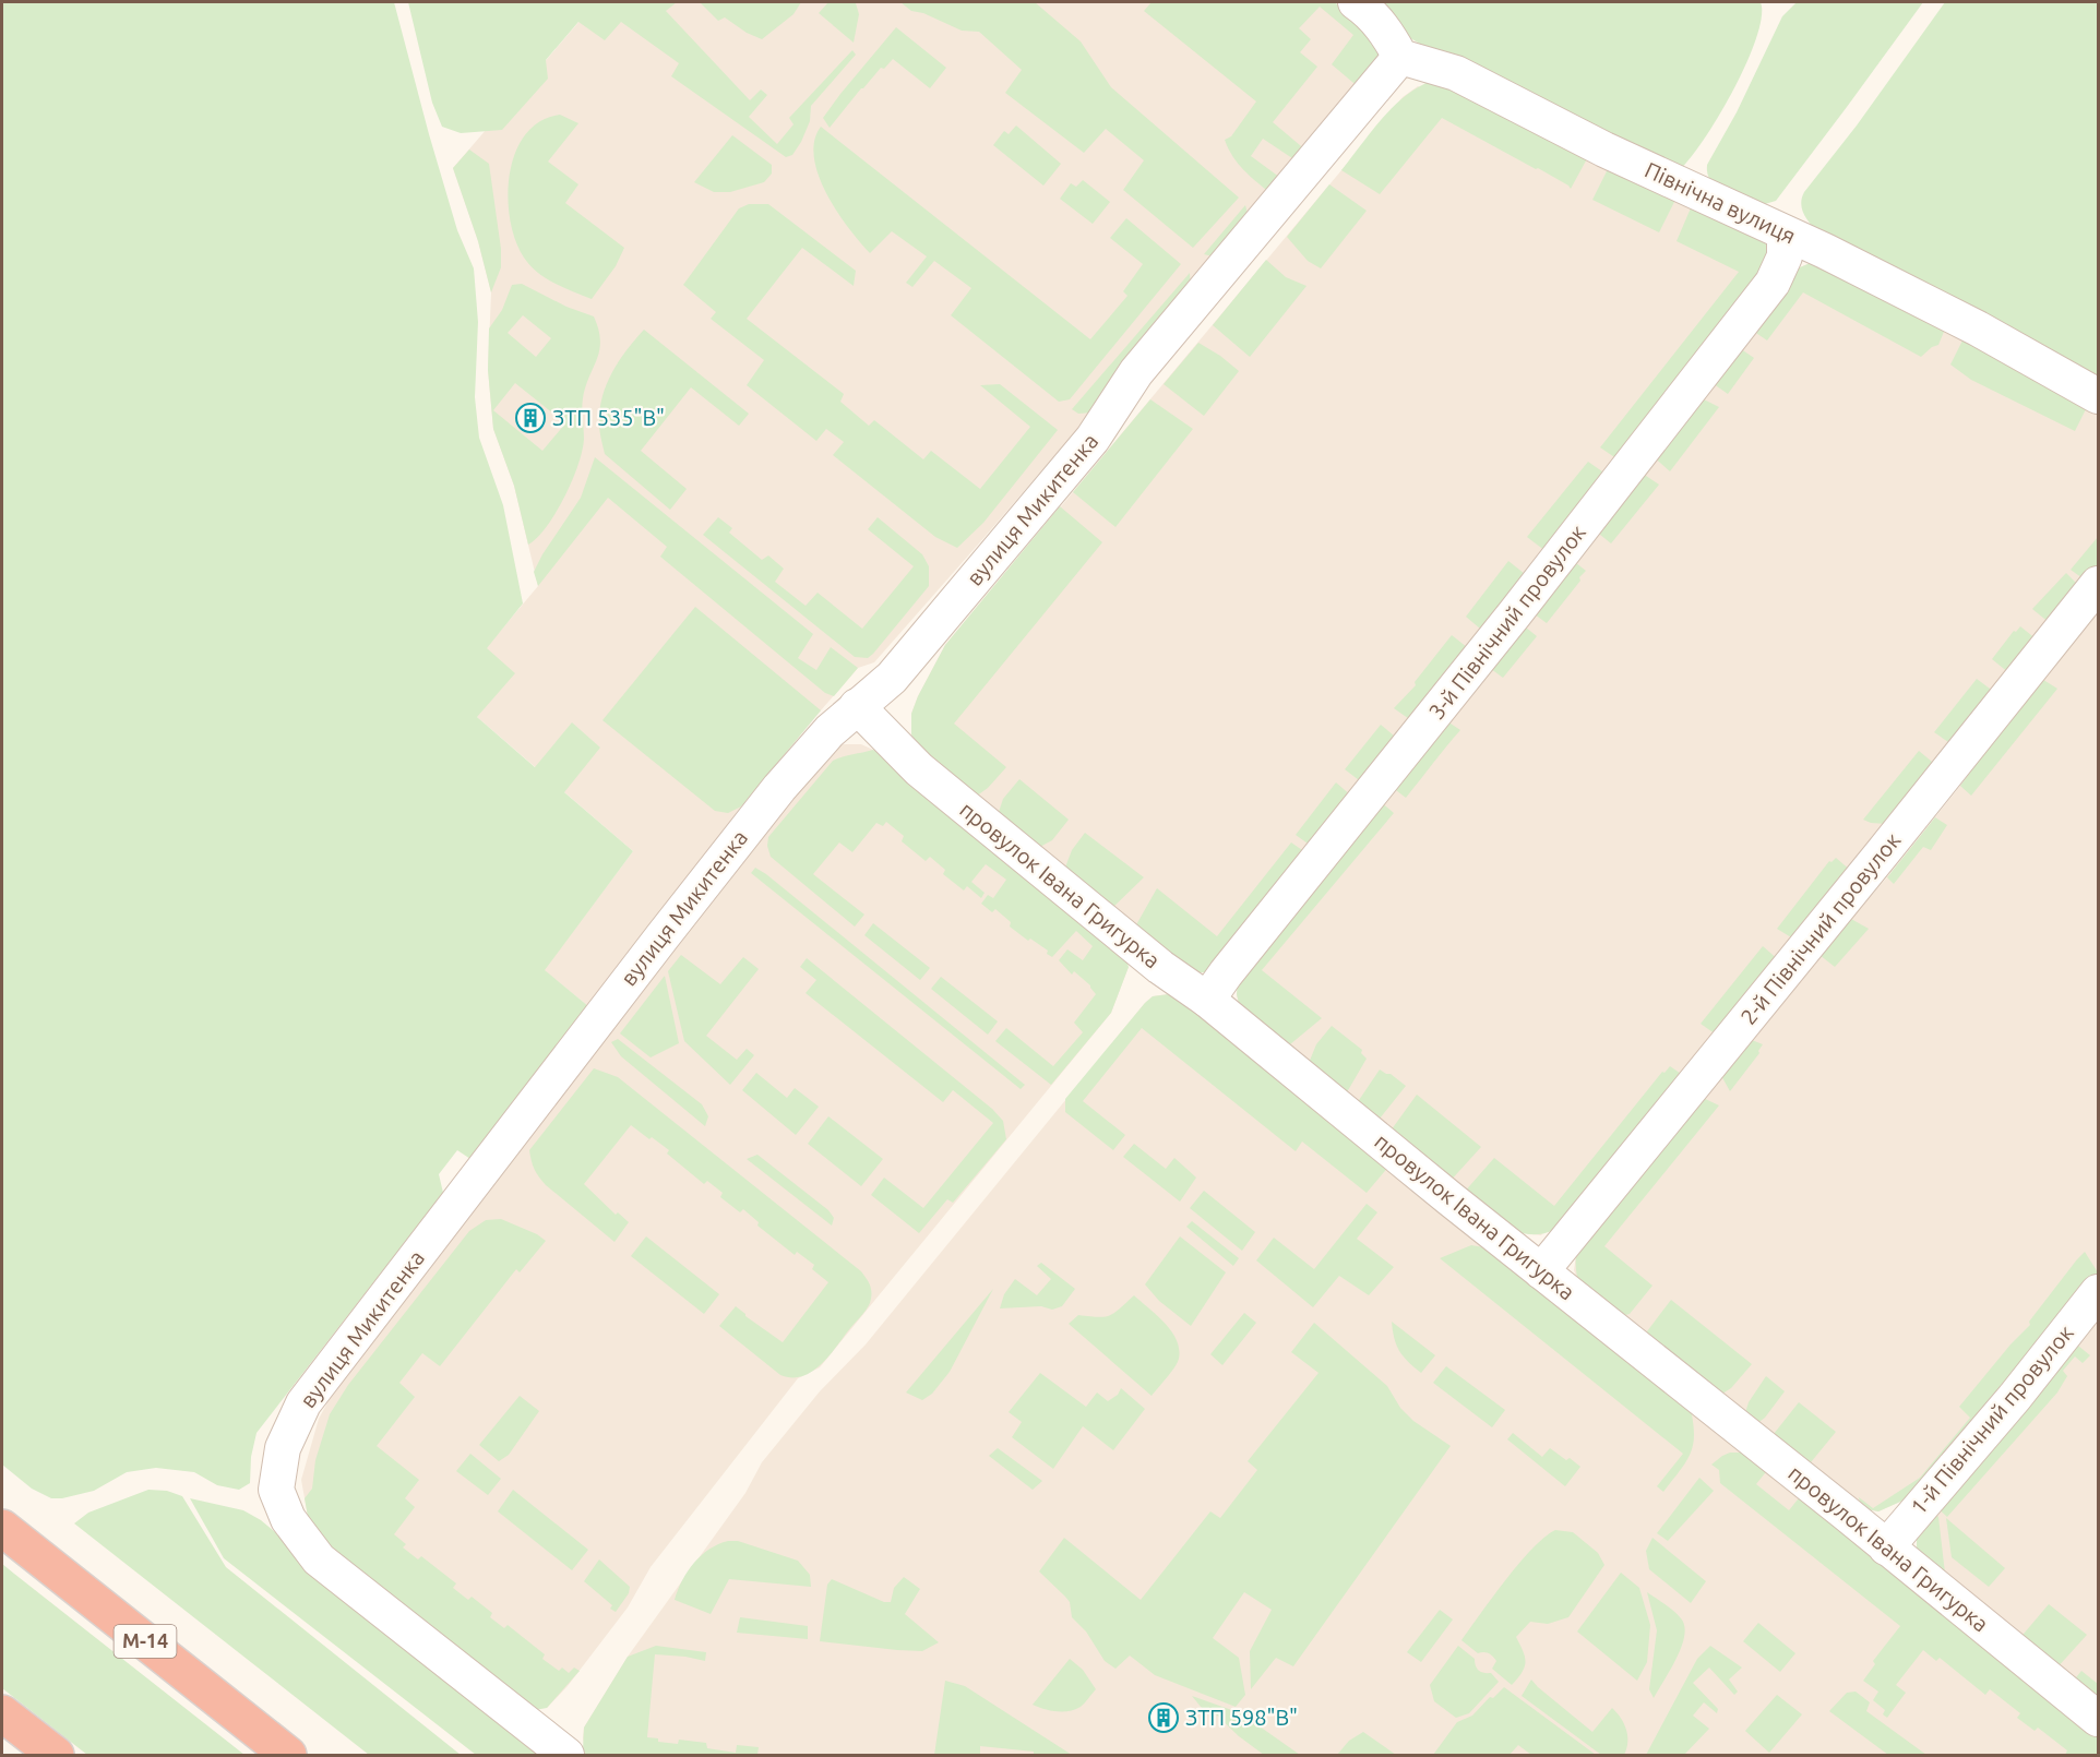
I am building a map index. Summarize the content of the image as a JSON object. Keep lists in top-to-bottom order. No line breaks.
{"streets":{"highway":["М-14"],"street":["Північна вулиця","вулиця Микитенка","3-й Північний провулок","провулок Івана Григурка","2-й Північний провулок","1-й Північний провулок"]},"crossings":[["Північна вулиця","вулиця Микитенка"],["Північна вулиця","3-й Північний провулок"],["вулиця Микитенка","провулок Івана Григурка"],["3-й Північний провулок","провулок Івана Григурка"],["провулок Івана Григурка","2-й Північний провулок"],["провулок Івана Григурка","1-й Північний провулок"]],"places":{"building":["ЗТП 535\"В\"","ЗТП 598\"В\""]}}
